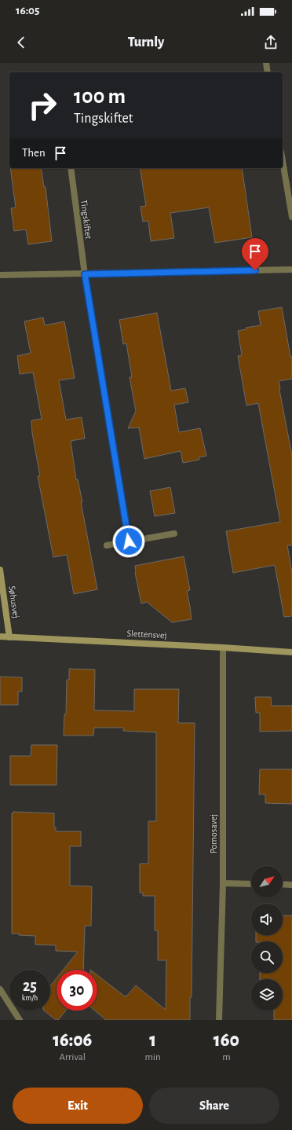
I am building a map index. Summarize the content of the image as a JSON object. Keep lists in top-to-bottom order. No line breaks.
{"streets":{"street":["Tingskiftet","Søhusvej","Slettensvej","Pomosavej"]},"crossings":[["Søhusvej","Slettensvej"],["Slettensvej","Pomosavej"]],"north":"top right","page":{"status":"16:05","header":"Turnly","turn":["100 m","Tingskiftet"],"then":"Then","speed":"25 km/h","limit":"30","eta":["16:06","Arrival","1","min","160","m"],"buttons":["Exit","Share"]}}
